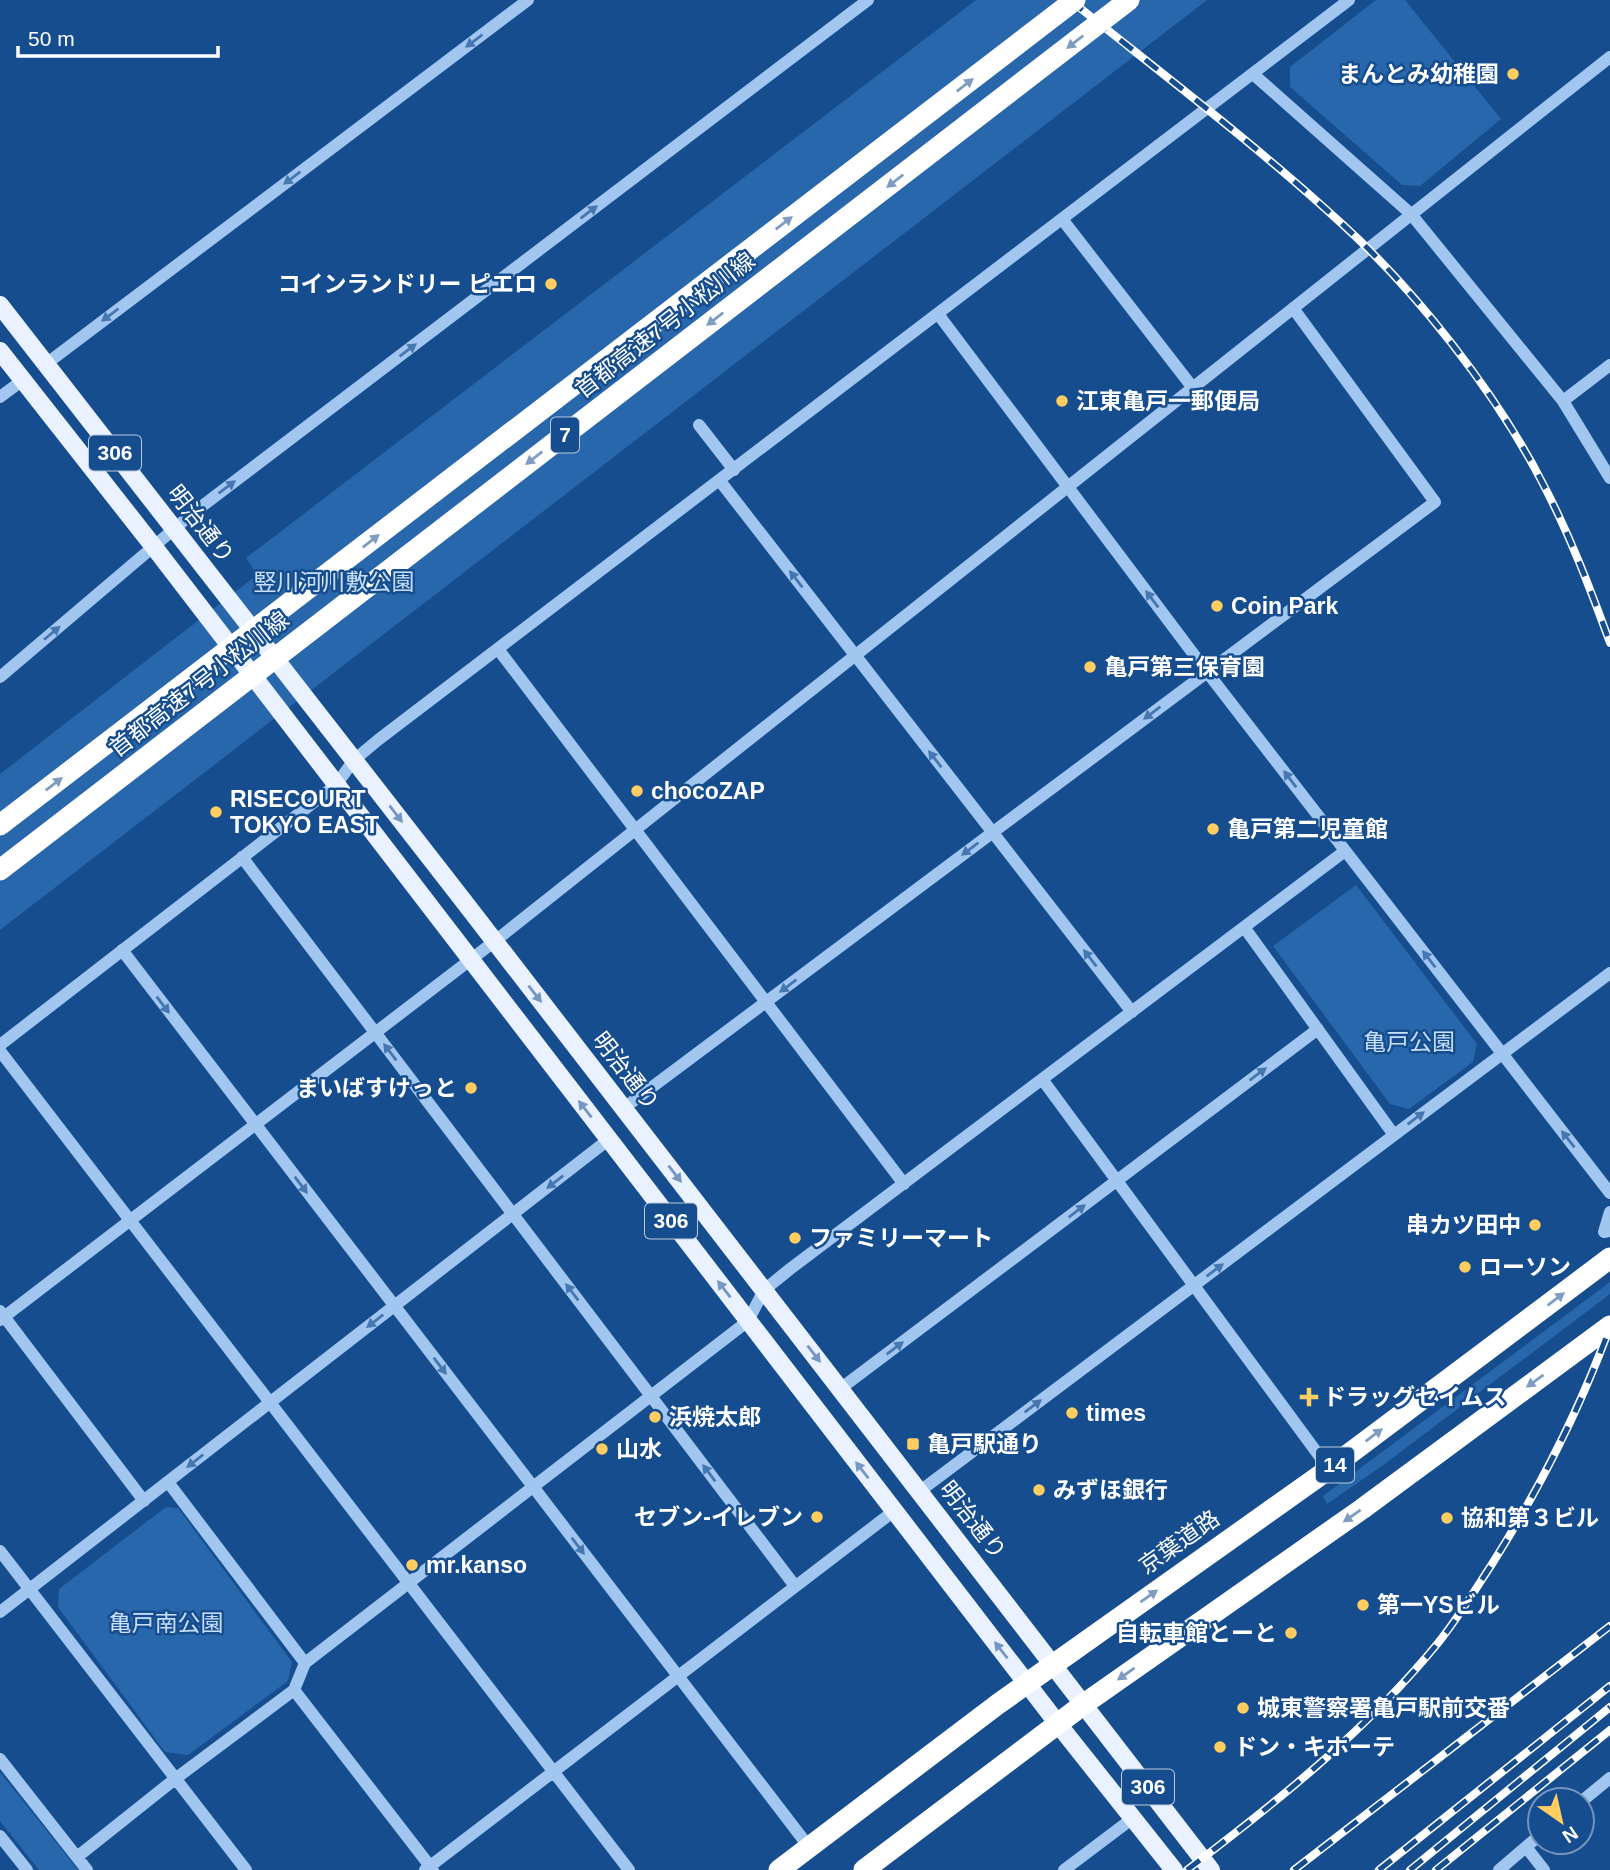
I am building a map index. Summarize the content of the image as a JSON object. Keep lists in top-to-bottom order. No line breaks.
{"streets":{"highway":["首都高速7号小松川線","7","14","京葉道路"],"main road":["306","明治通り"]},"crossings":[["306","14"],["306","京葉道路"],["明治通り","14"],["明治通り","京葉道路"]],"parks":["竪川河川敷公園","亀戸公園","亀戸南公園"],"places":{"other":["まんとみ幼稚園","コインランドリー ピエロ","江東亀戸一郵便局","Coin Park","亀戸第三保育園","chocoZAP","RISECOURT TOKYO EAST","亀戸第二児童館","まいばすけっと","串カツ田中","ファミリーマート","ローソン","times","浜焼太郎","山水","みずほ銀行","セブン-イレブン","協和第３ビル","mr.kanso","第一YSビル","自転車館とーと","城東警察署亀戸駅前交番","ドン・キホーテ"],"health":["ドラッグセイムス"],"transit":["亀戸駅通り"]},"scale_bar":"50 m","north":"bottom right"}
